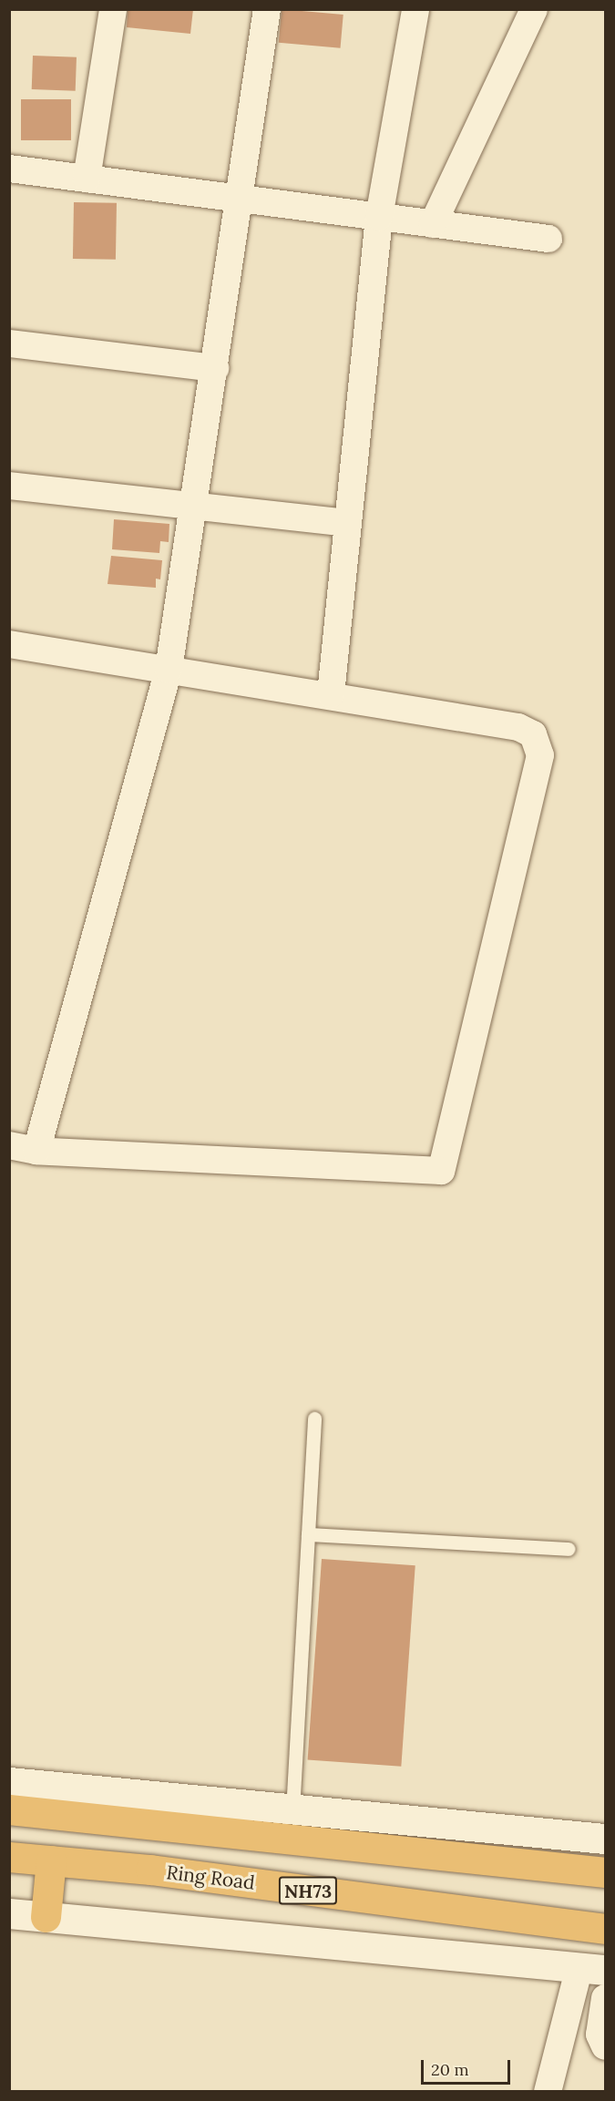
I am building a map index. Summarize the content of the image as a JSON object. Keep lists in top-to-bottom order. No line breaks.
{"streets":{"highway":["Ring Road","NH73"]},"scale_bar":"20 m"}
